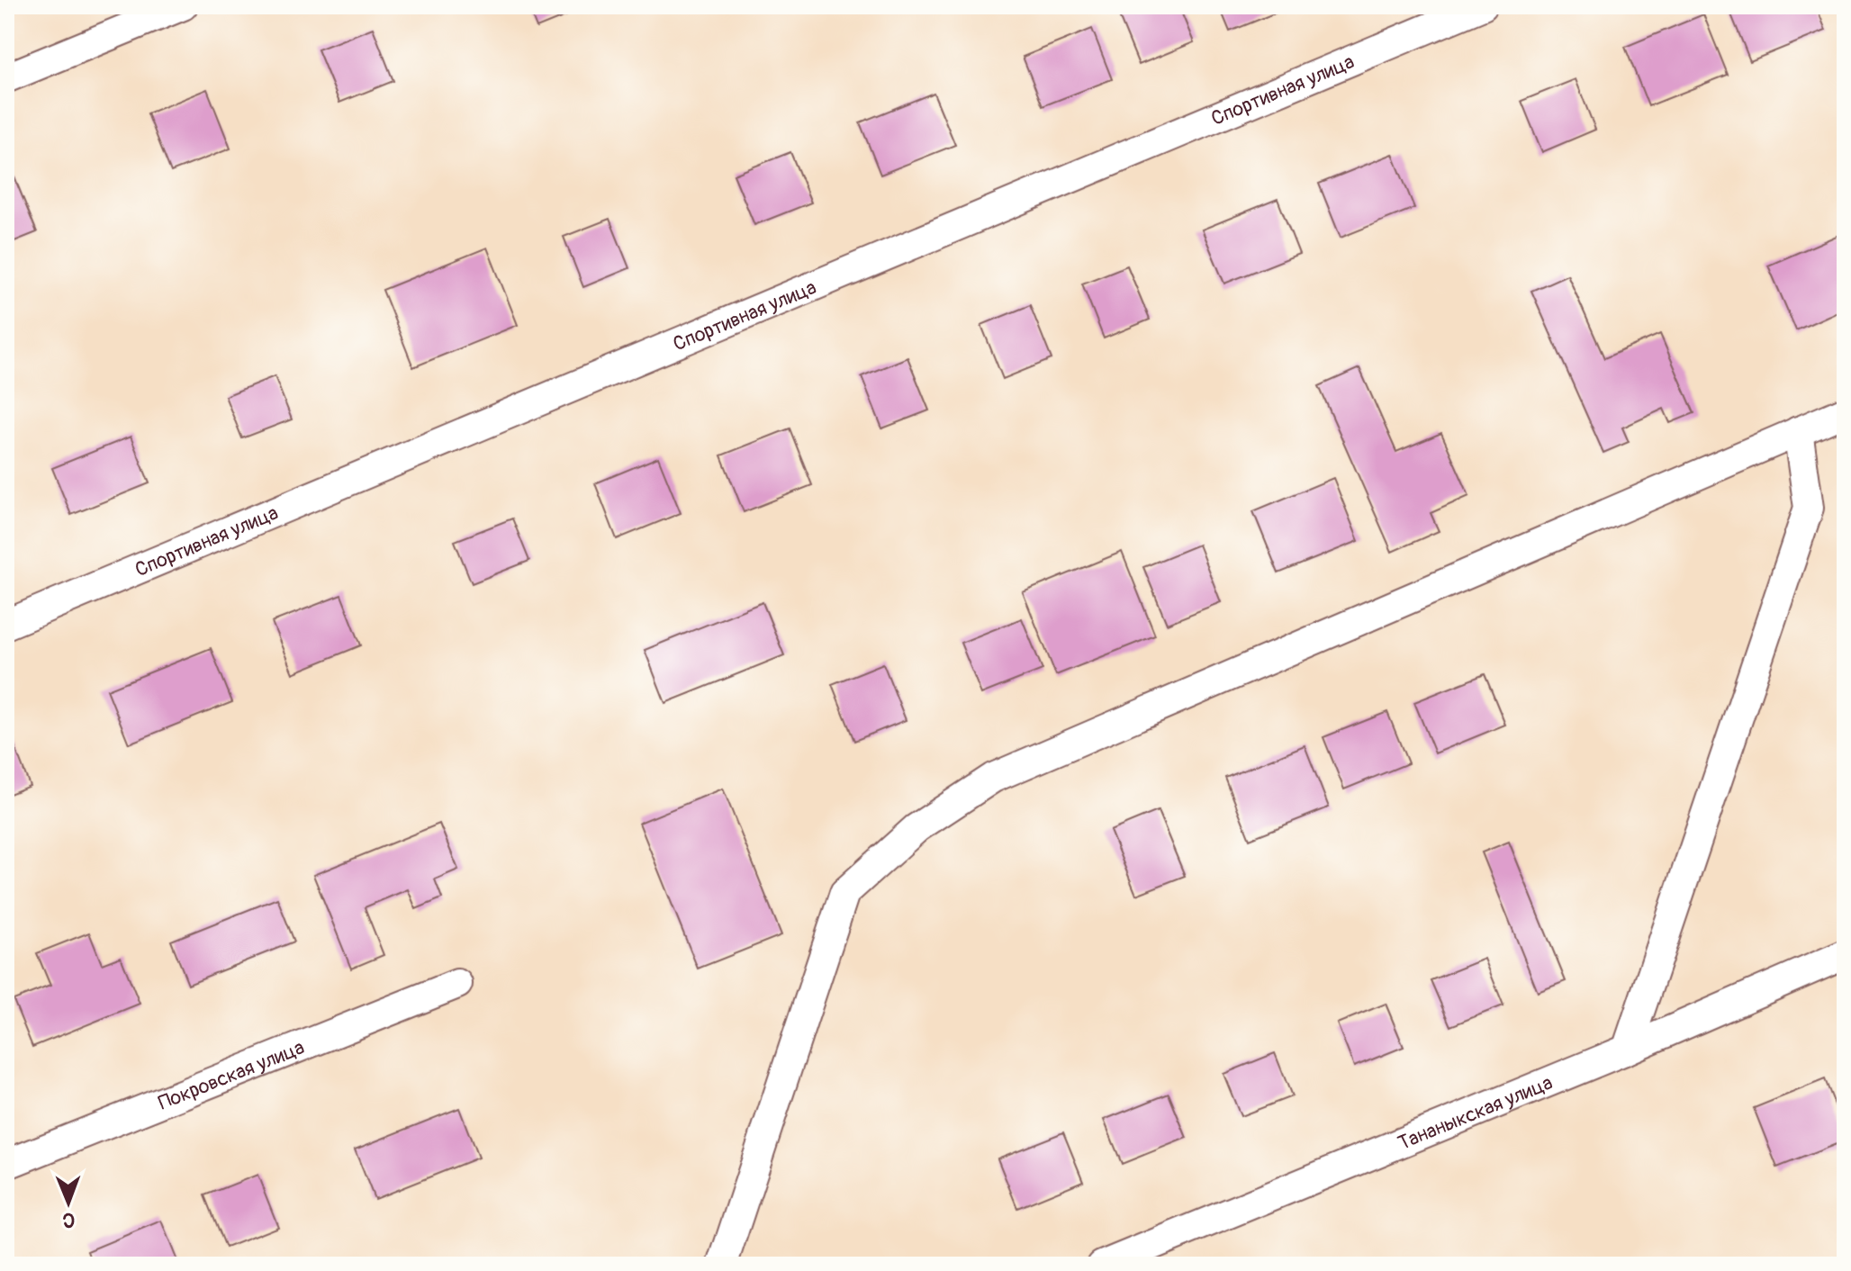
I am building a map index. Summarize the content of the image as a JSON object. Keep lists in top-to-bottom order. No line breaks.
{"streets":{"street":["Спортивная улица","Покровская улица","Тананыкская улица"]},"north":"bottom"}
